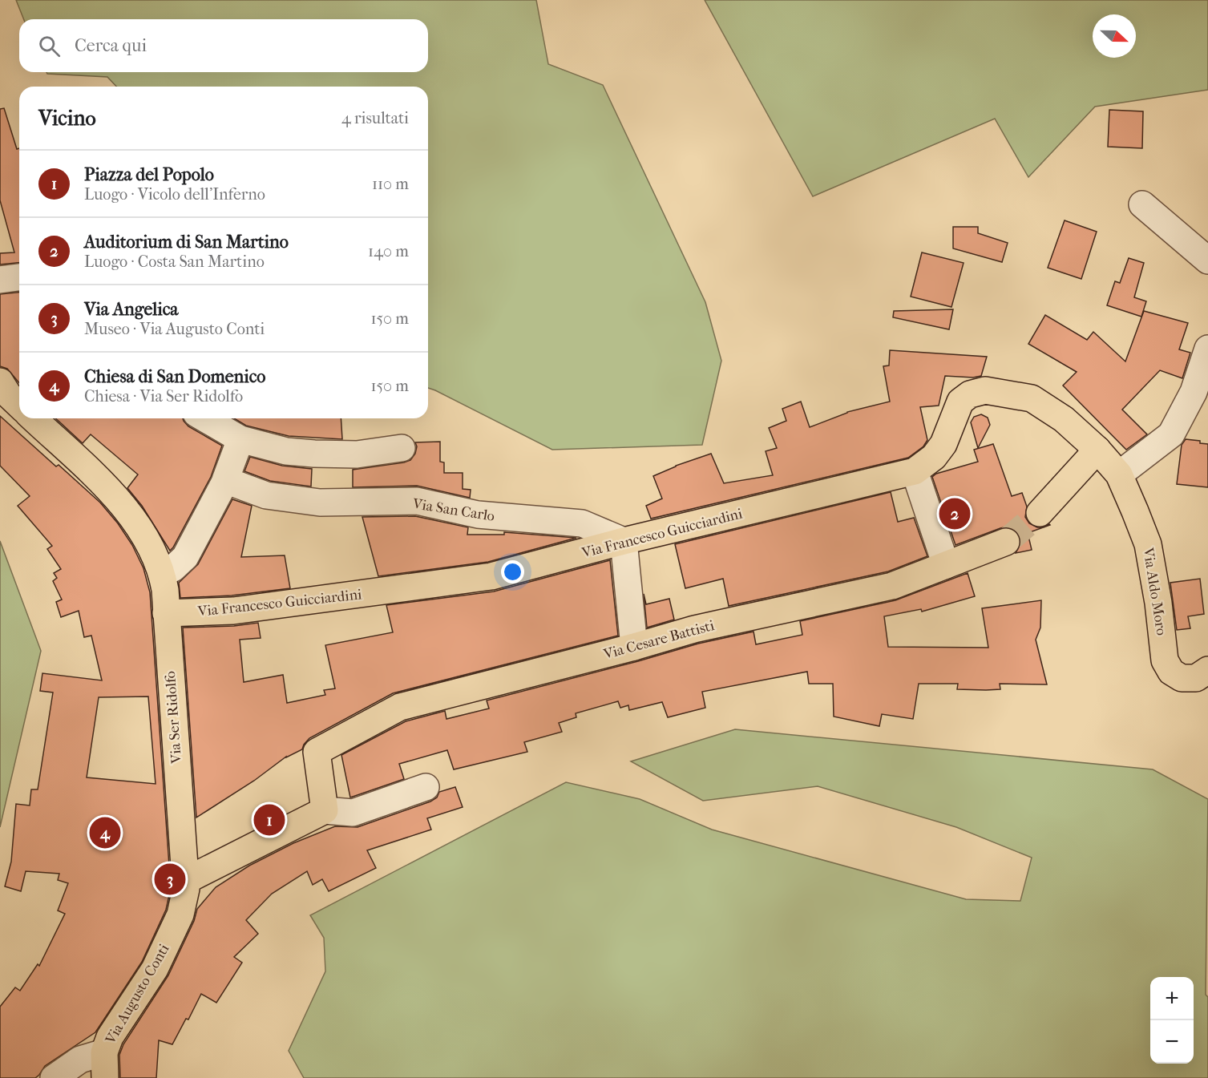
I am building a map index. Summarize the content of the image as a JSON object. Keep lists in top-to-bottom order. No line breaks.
{"streets":{"main road":["Via Francesco Guicciardini","Via Aldo Moro","Via Cesare Battisti","Via Ser Ridolfo","Via Augusto Conti"],"street":["Via San Carlo"]},"crossings":[["Via San Carlo","Via Francesco Guicciardini"],["Via Francesco Guicciardini","Via Aldo Moro"],["Via Francesco Guicciardini","Via Ser Ridolfo"],["Via Ser Ridolfo","Via Augusto Conti"]],"north":"right","page":{"search":"Cerca qui","heading":["Vicino","4 risultati"],"list":[{"mark":"1","name":"Piazza del Popolo","note":"Luogo · Vicolo dell'Inferno","value":"110 m"},{"mark":"2","name":"Auditorium di San Martino","note":"Luogo · Costa San Martino","value":"140 m"},{"mark":"3","name":"Via Angelica","note":"Museo · Via Augusto Conti","value":"150 m"},{"mark":"4","name":"Chiesa di San Domenico","note":"Chiesa · Via Ser Ridolfo","value":"150 m"}],"pins":["2","1","4","3"],"map_buttons":["+","−"]}}
